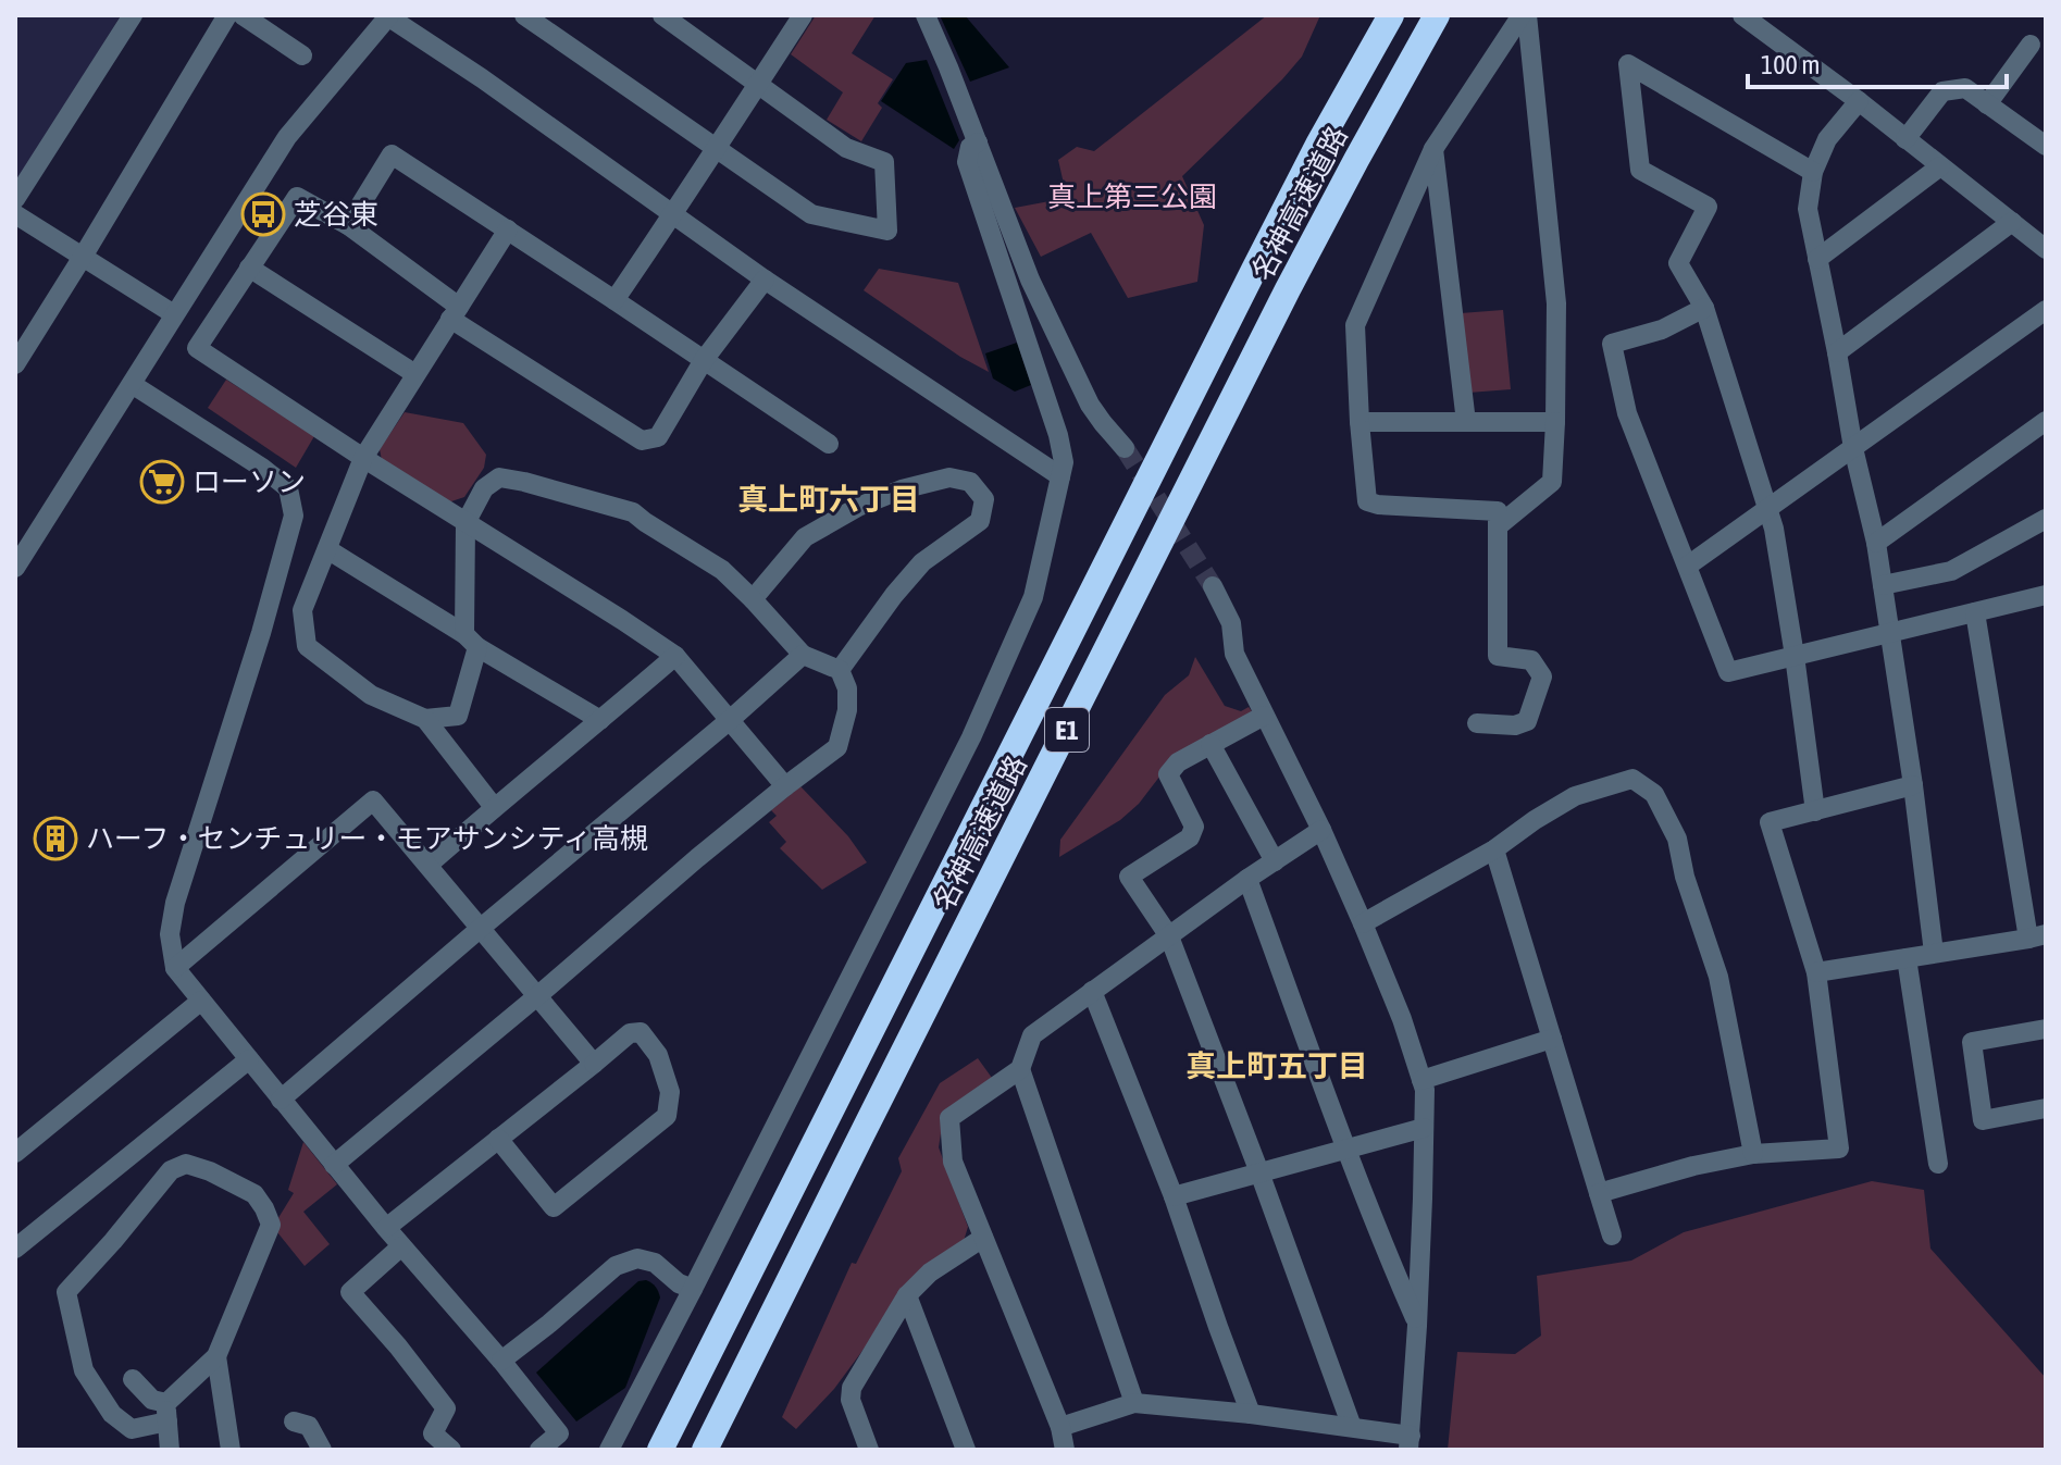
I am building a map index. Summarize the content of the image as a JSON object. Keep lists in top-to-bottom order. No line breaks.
{"streets":{"highway":["名神高速道路","E1"]},"districts":["真上町六丁目","真上町五丁目"],"parks":["真上第三公園"],"places":{"bus stop":["芝谷東"],"supermarket":["ローソン"],"building":["ハーフ・センチュリー・モアサンシティ高槻"]},"scale_bar":"100 m"}
